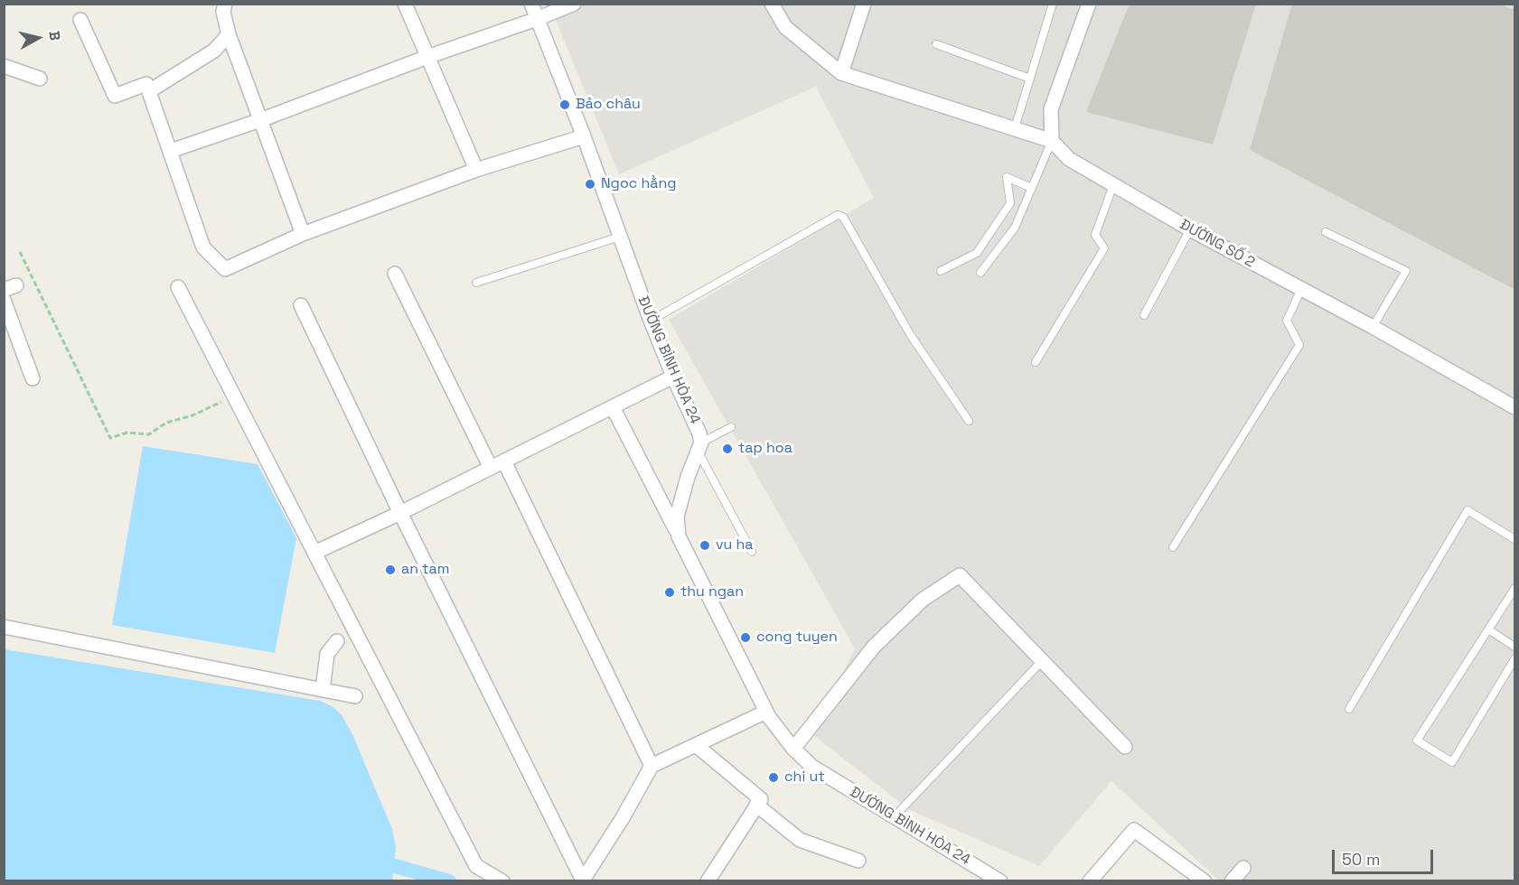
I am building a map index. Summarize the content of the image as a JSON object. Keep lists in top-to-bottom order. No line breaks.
{"streets":{"street":["ĐƯỜNG SỐ 2","ĐƯỜNG BÌNH HÒA 24"]},"places":["Bảo châu","Ngoc hằng","tap hoa","vu ha","an tam","thu ngan","cong tuyen","chi ut"],"scale_bar":"50 m","north":"right"}
